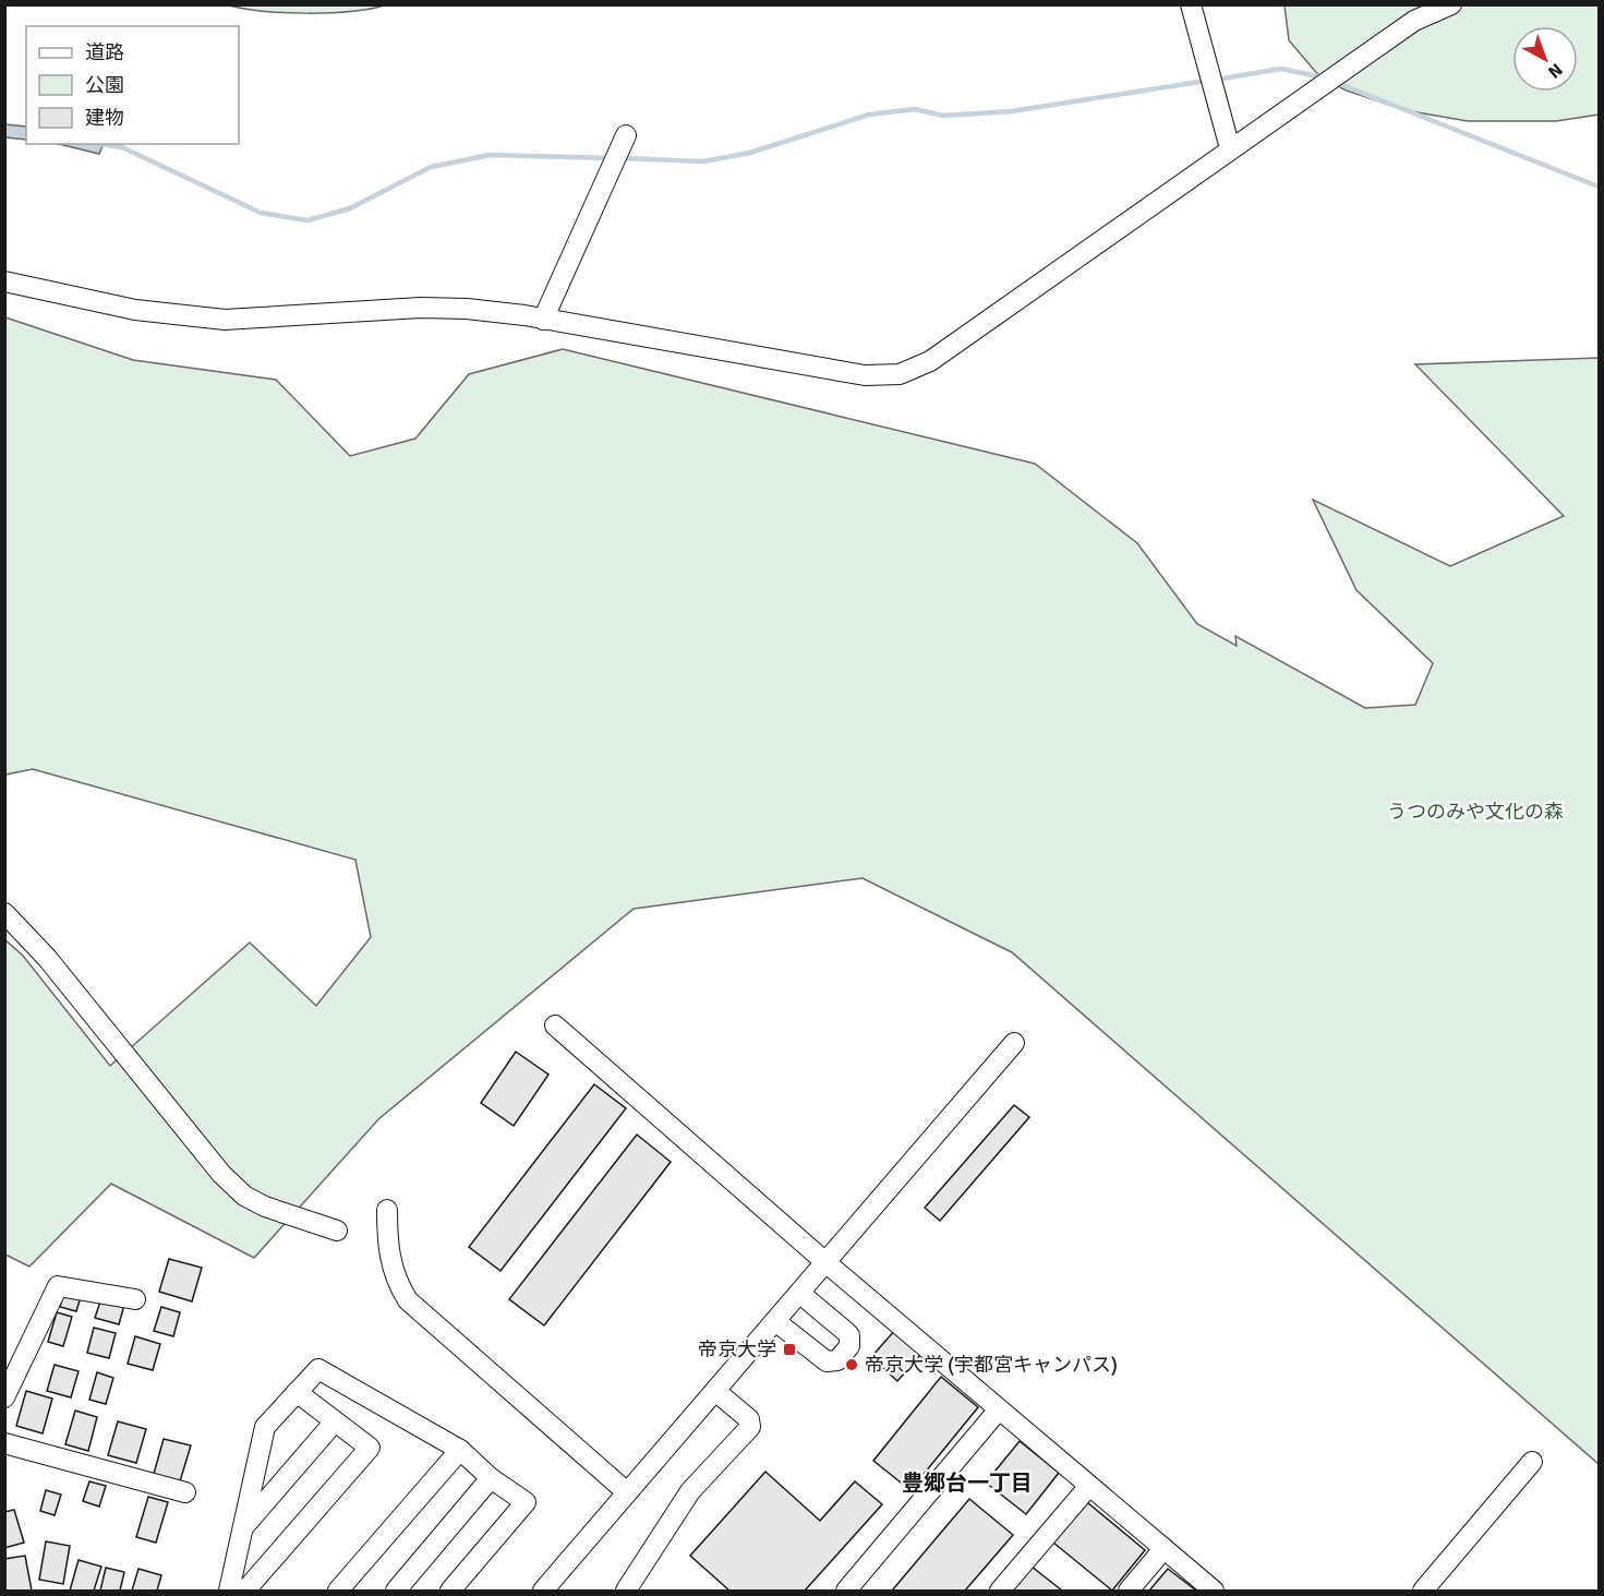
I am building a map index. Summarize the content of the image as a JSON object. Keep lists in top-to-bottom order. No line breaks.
{"districts":["豊郷台一丁目"],"parks":["うつのみや文化の森"],"places":{"transit":["帝京大学"],"other":["帝京大学 (宇都宮キャンパス)"]},"legend":["道路","公園","建物"],"north":"bottom right"}
